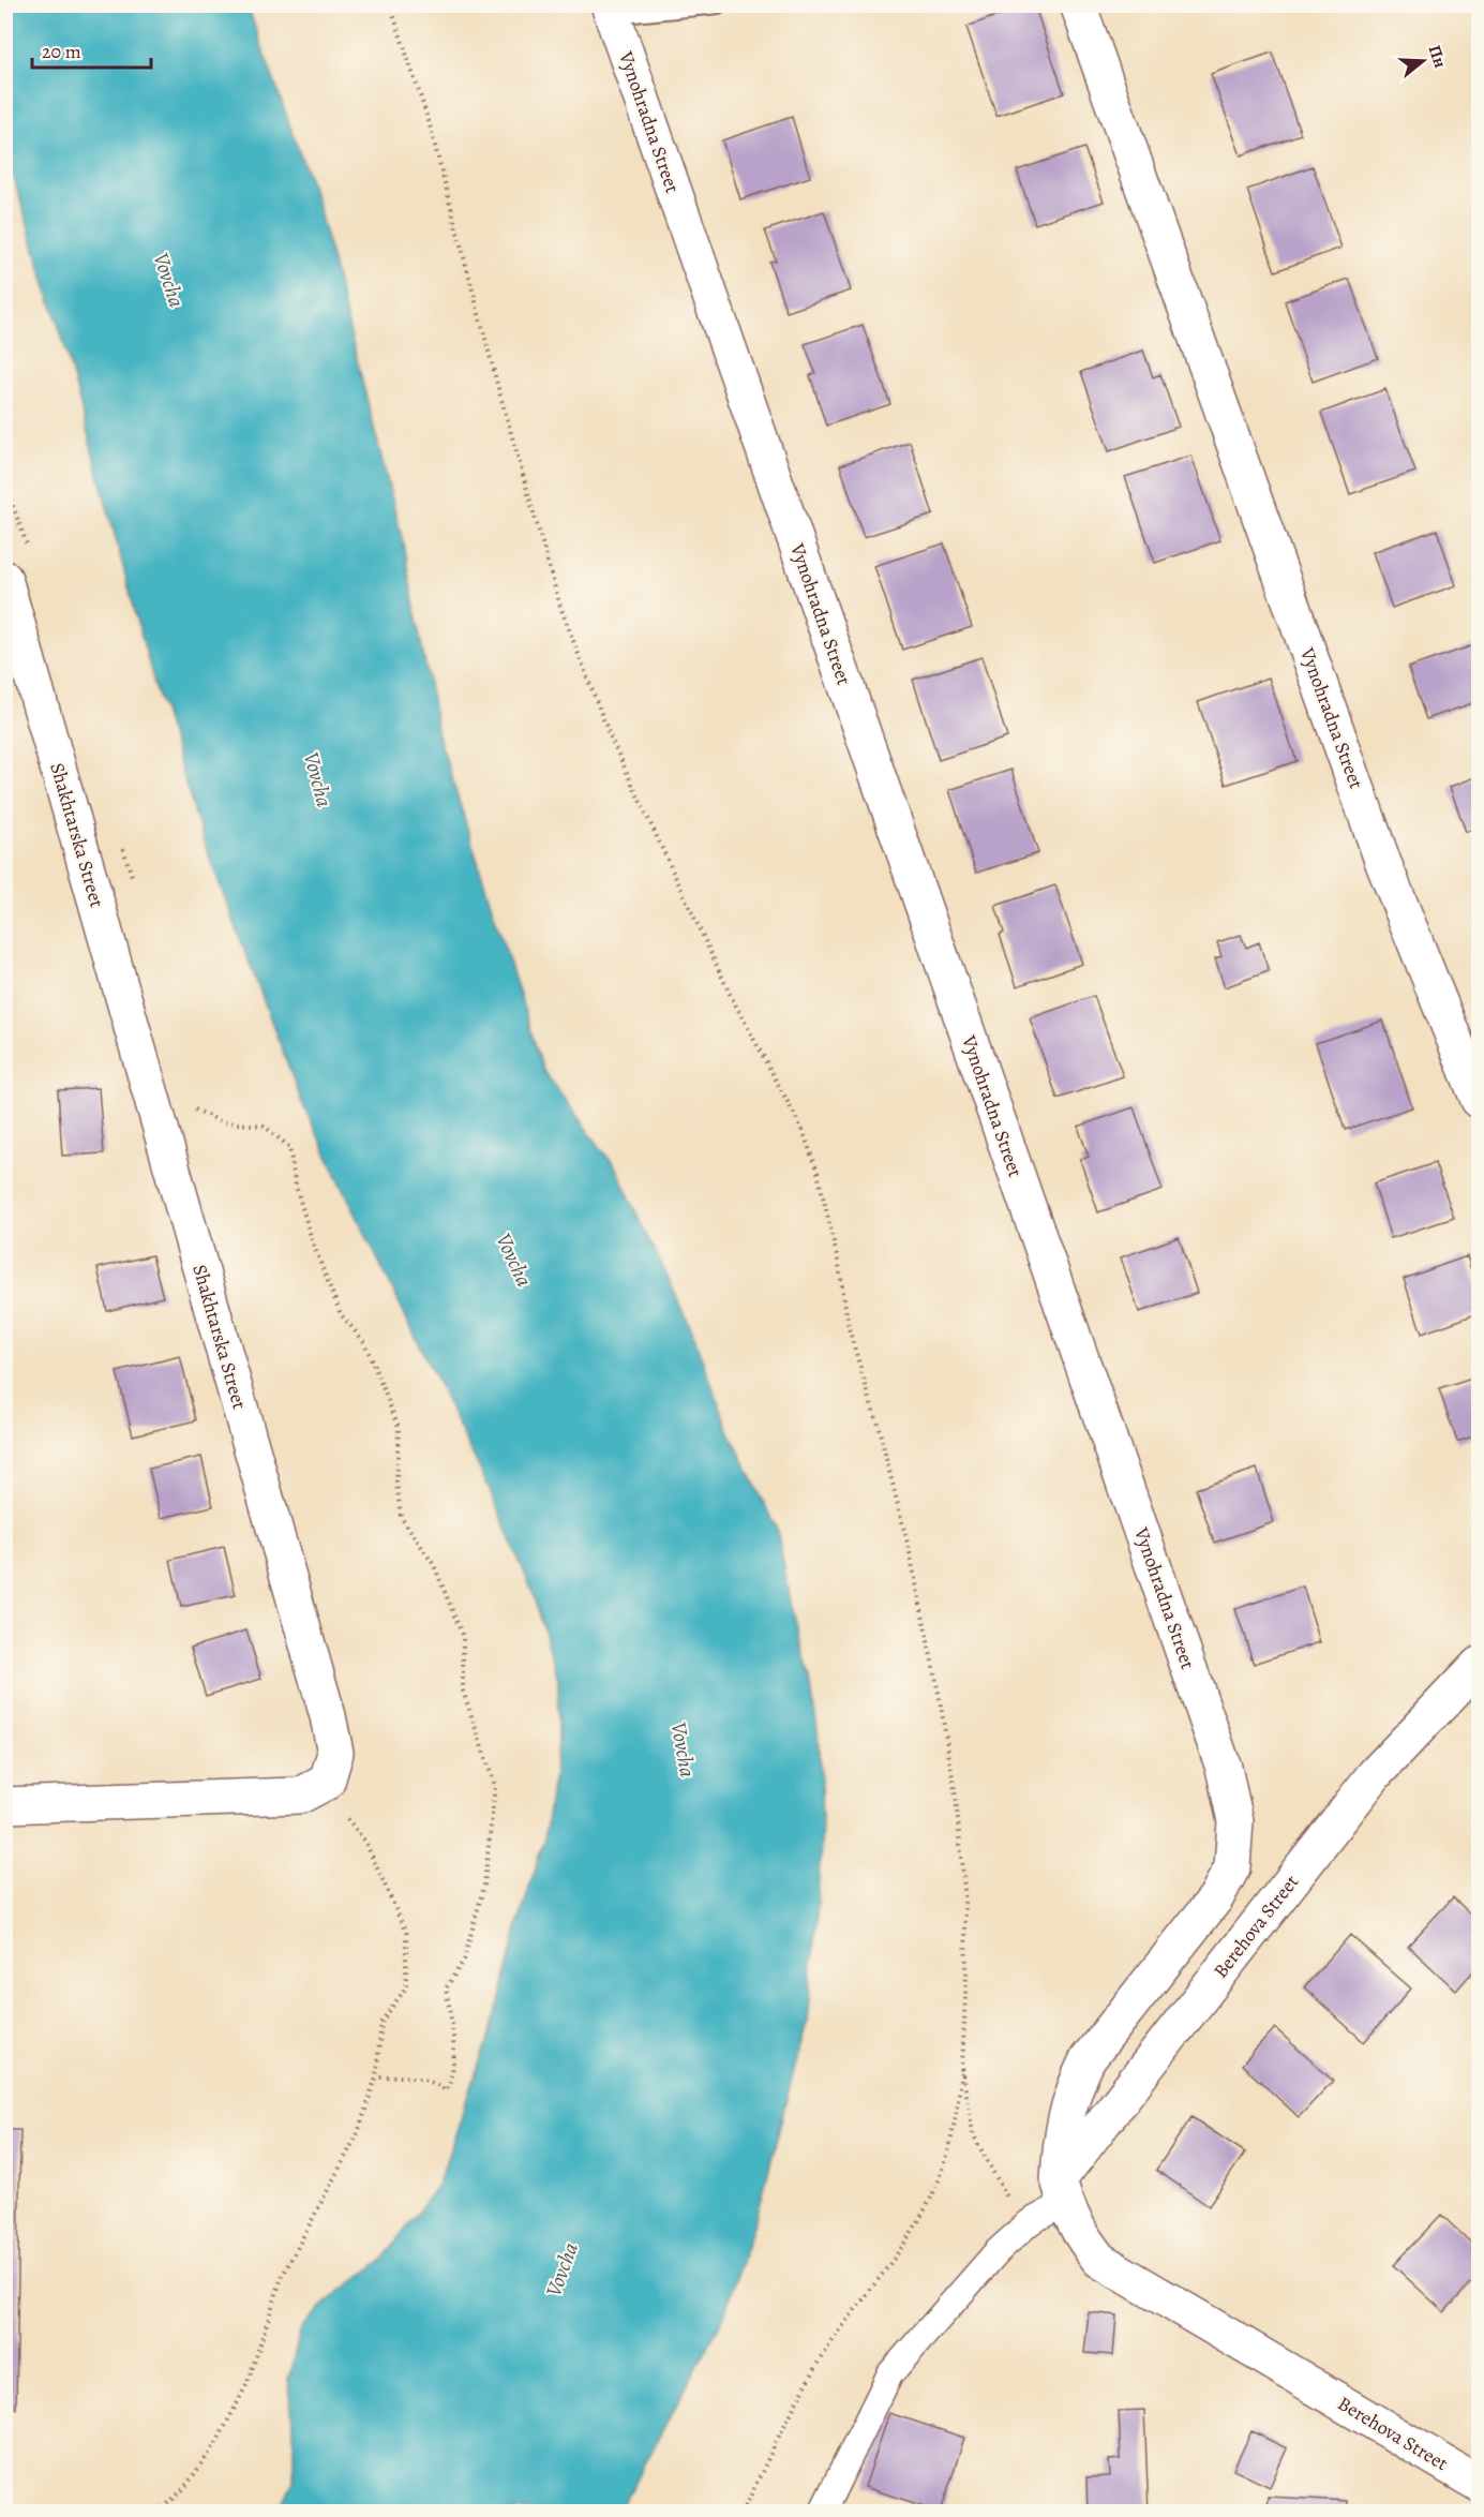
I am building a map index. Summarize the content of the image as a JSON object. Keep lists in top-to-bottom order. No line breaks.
{"streets":{"street":["Vynohradna Street","Shakhtarska Street","Berehova Street"]},"crossings":[["Vynohradna Street","Berehova Street"]],"water":["Vovcha"],"scale_bar":"20 m","north":"right"}
